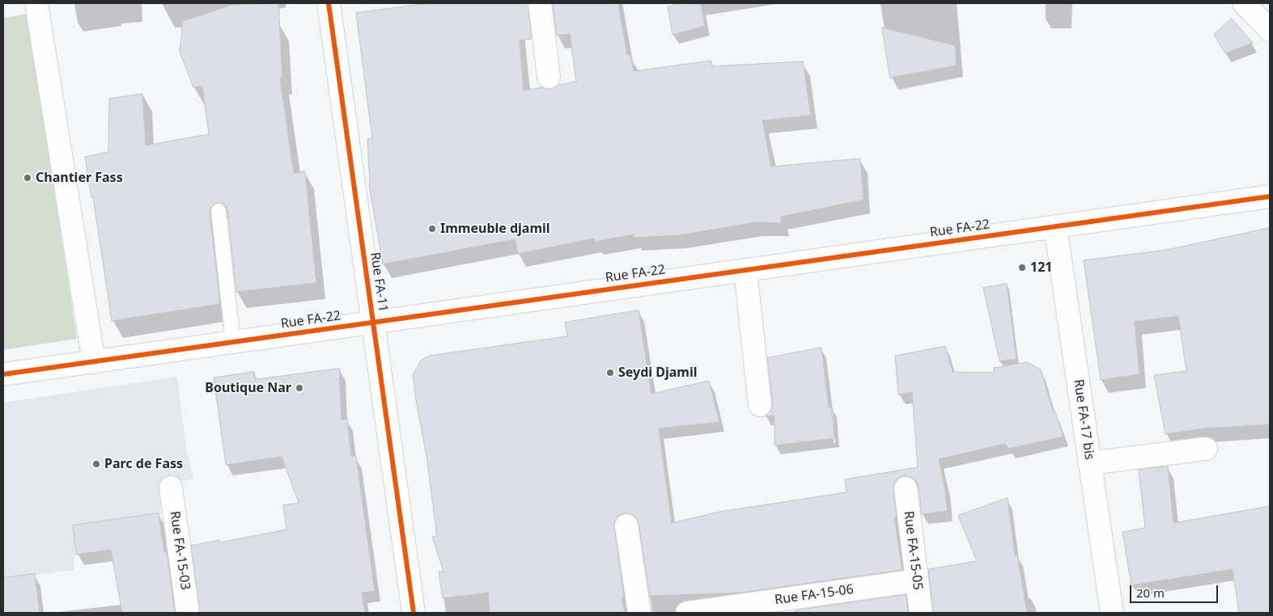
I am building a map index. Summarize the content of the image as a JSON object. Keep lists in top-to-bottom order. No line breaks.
{"streets":{"street":["Rue FA-22","Rue FA-11","Rue FA-17 bis","Rue FA-15-03","Rue FA-15-05","Rue FA-15-06"]},"crossings":[["Rue FA-22","Rue FA-11"],["Rue FA-22","Rue FA-17 bis"],["Rue FA-15-05","Rue FA-15-06"]],"places":["Chantier Fass","Immeuble djamil","121","Seydi Djamil","Boutique Nar","Parc de Fass"],"scale_bar":"20 m"}
